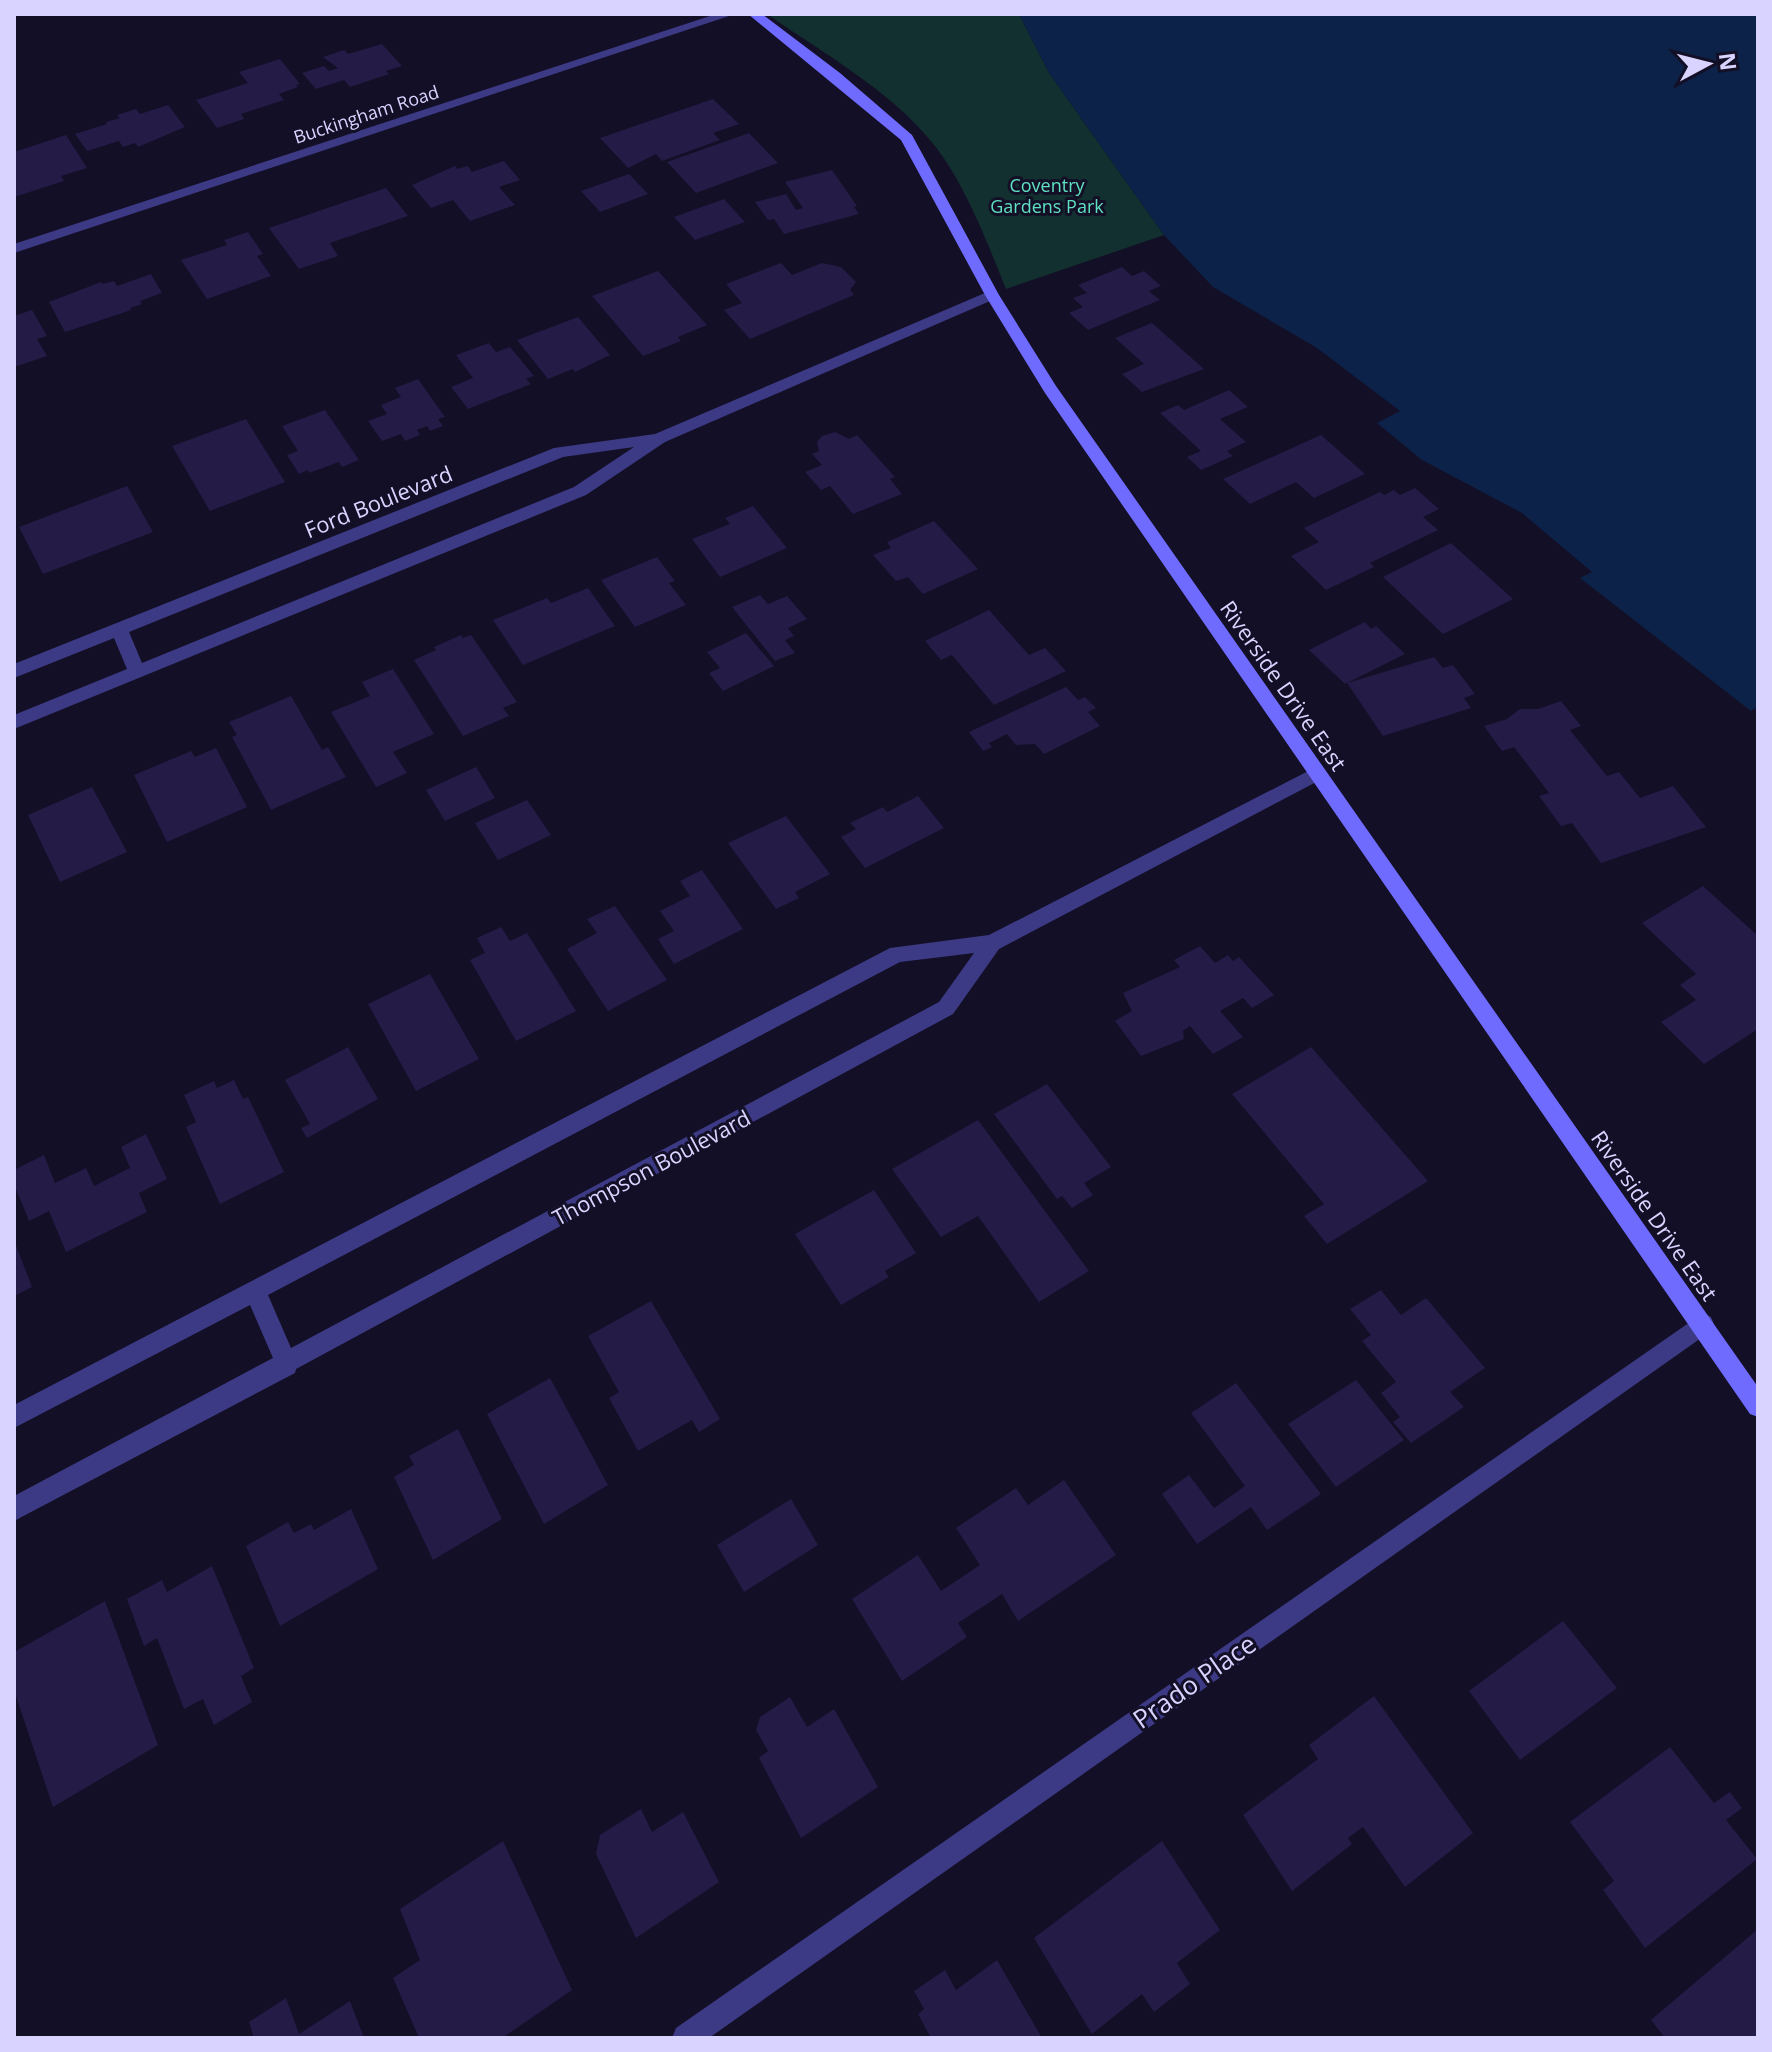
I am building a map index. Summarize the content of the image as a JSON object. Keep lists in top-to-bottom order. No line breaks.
{"streets":{"main road":["Riverside Drive East"],"street":["Buckingham Road","Ford Boulevard","Thompson Boulevard","Prado Place"]},"crossings":[["Ford Boulevard","Riverside Drive East"],["Riverside Drive East","Thompson Boulevard"],["Riverside Drive East","Prado Place"]],"parks":["Coventry Gardens Park"],"north":"right"}
